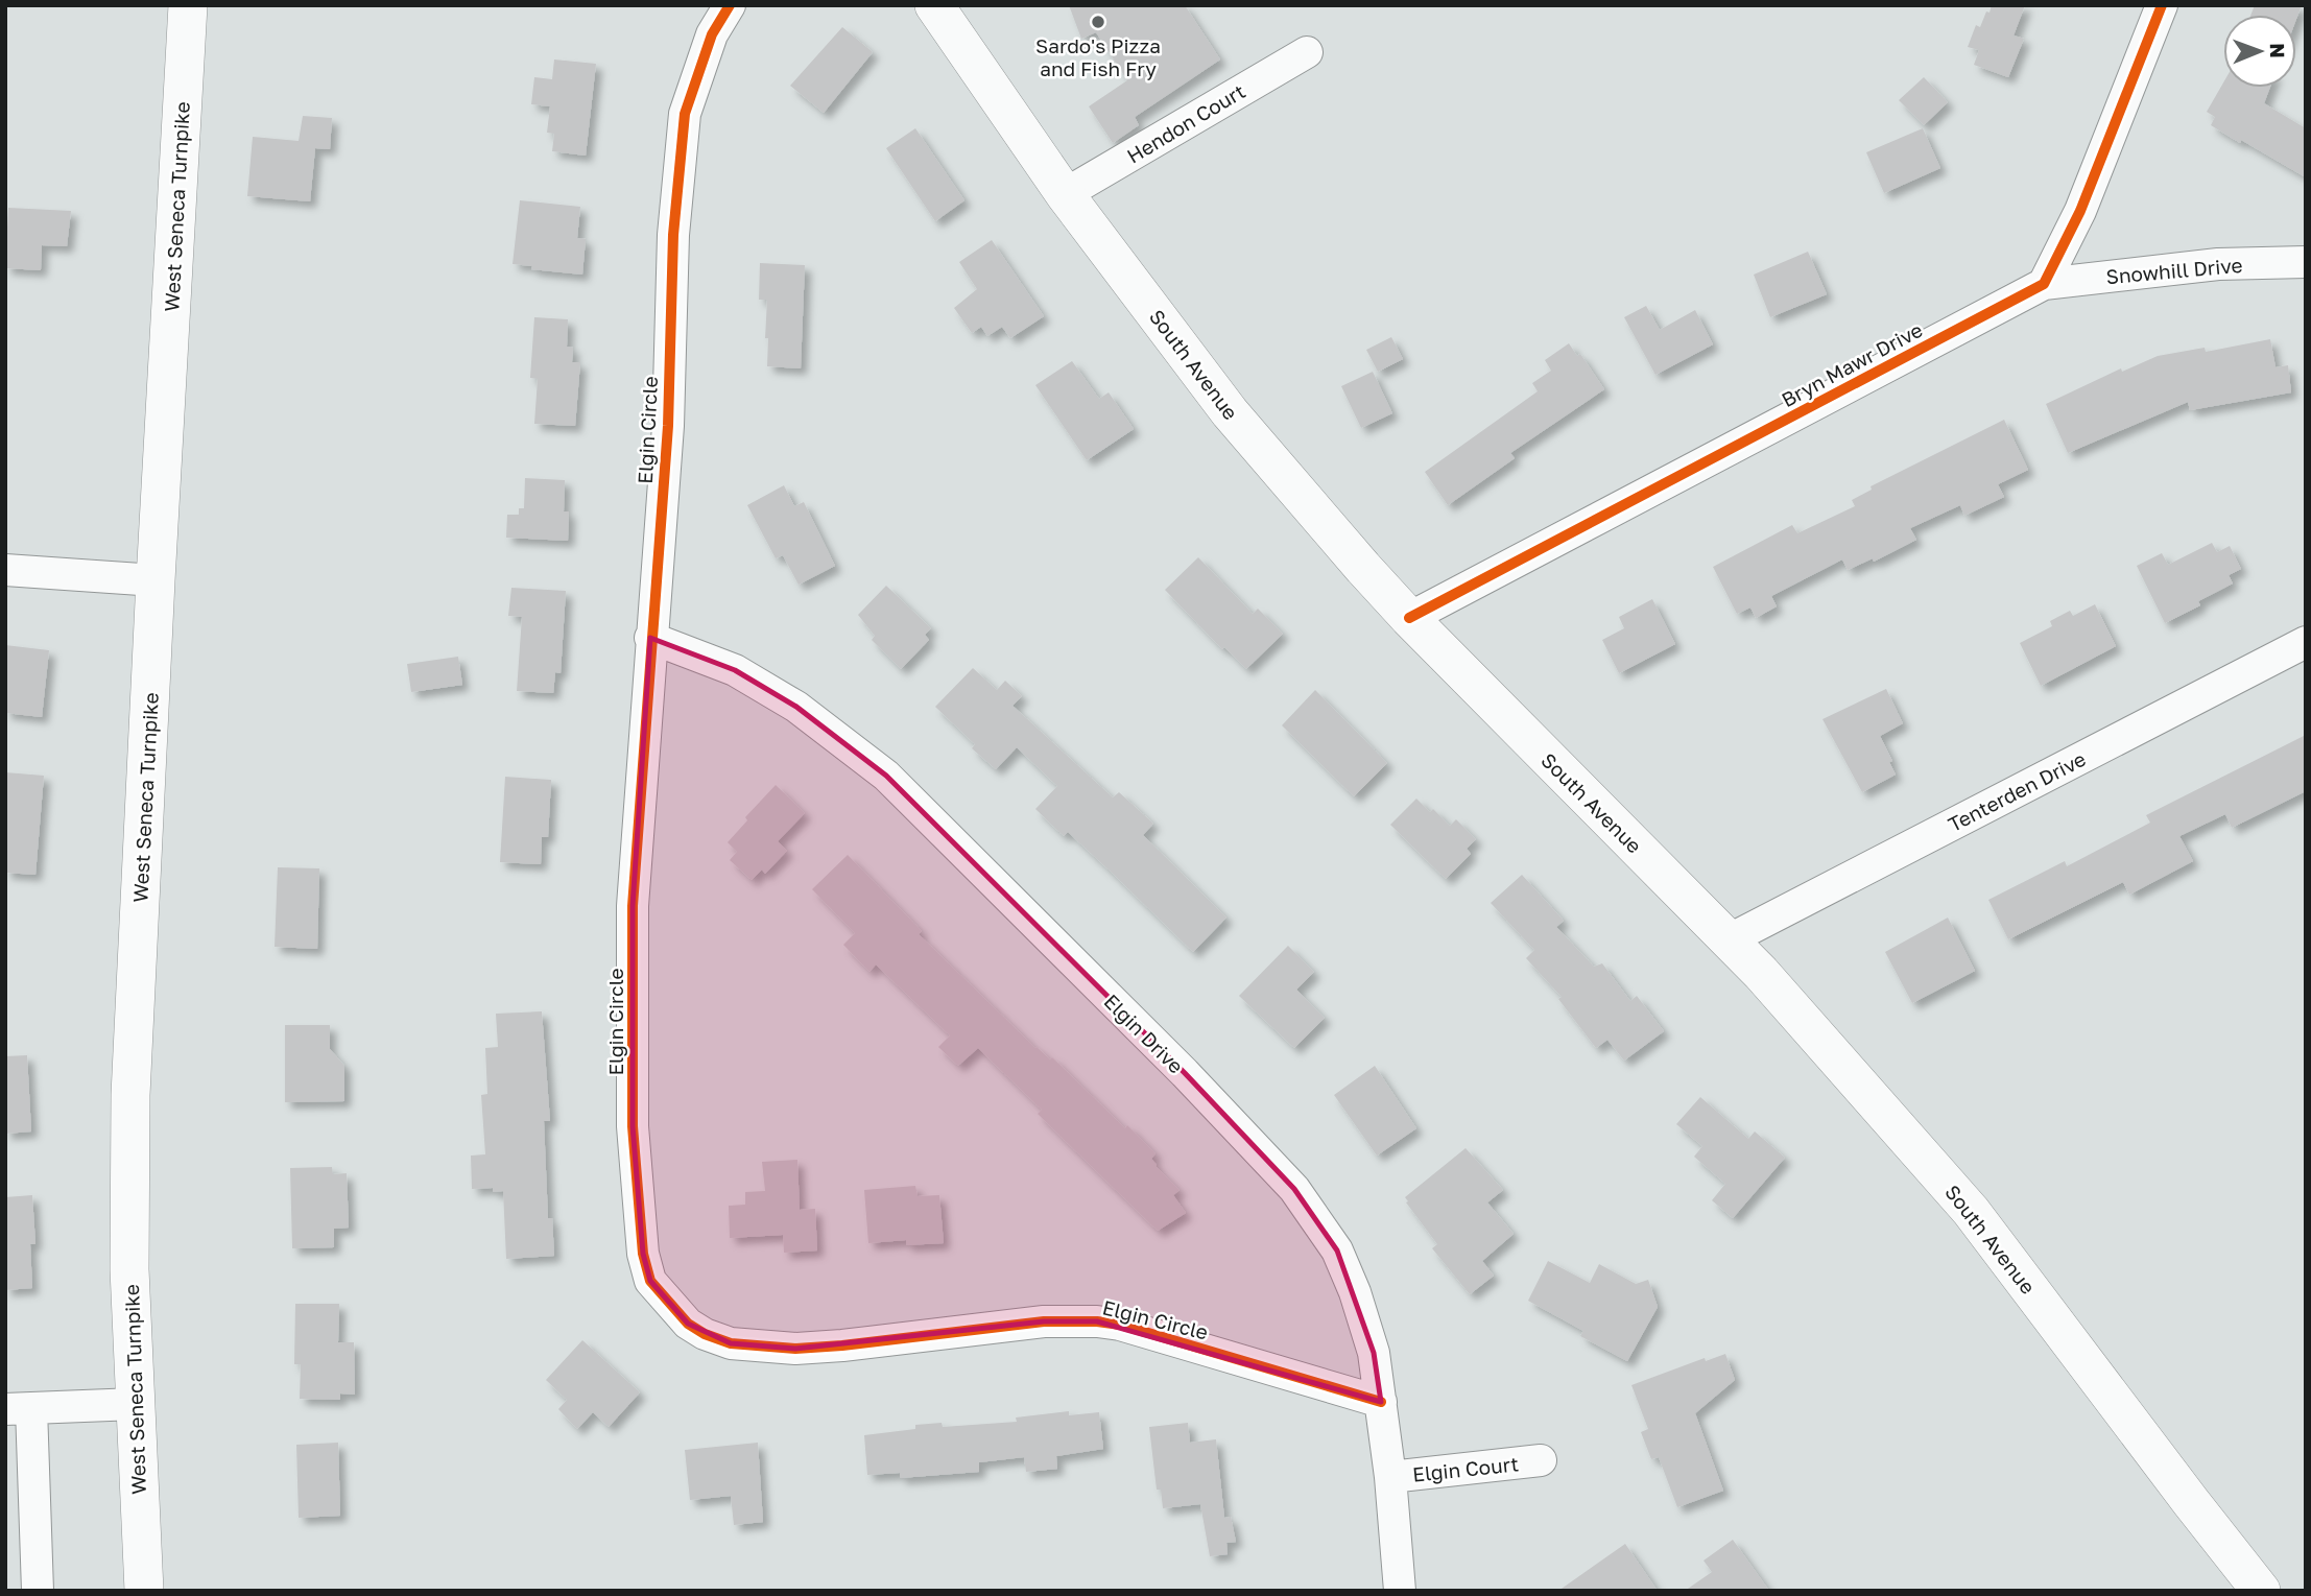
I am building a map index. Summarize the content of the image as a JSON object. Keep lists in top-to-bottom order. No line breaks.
{"streets":{"main road":["West Seneca Turnpike","South Avenue"],"street":["Hendon Court","Snowhill Drive","Bryn Mawr Drive","Elgin Circle","Tenterden Drive","Elgin Drive","Elgin Court"]},"crossings":[["Hendon Court","South Avenue"],["Snowhill Drive","Bryn Mawr Drive"],["South Avenue","Bryn Mawr Drive"],["South Avenue","Tenterden Drive"],["Elgin Circle","Elgin Drive"],["Elgin Drive","Elgin Court"]],"places":["Sardo's Pizza and Fish Fry"],"north":"right"}
